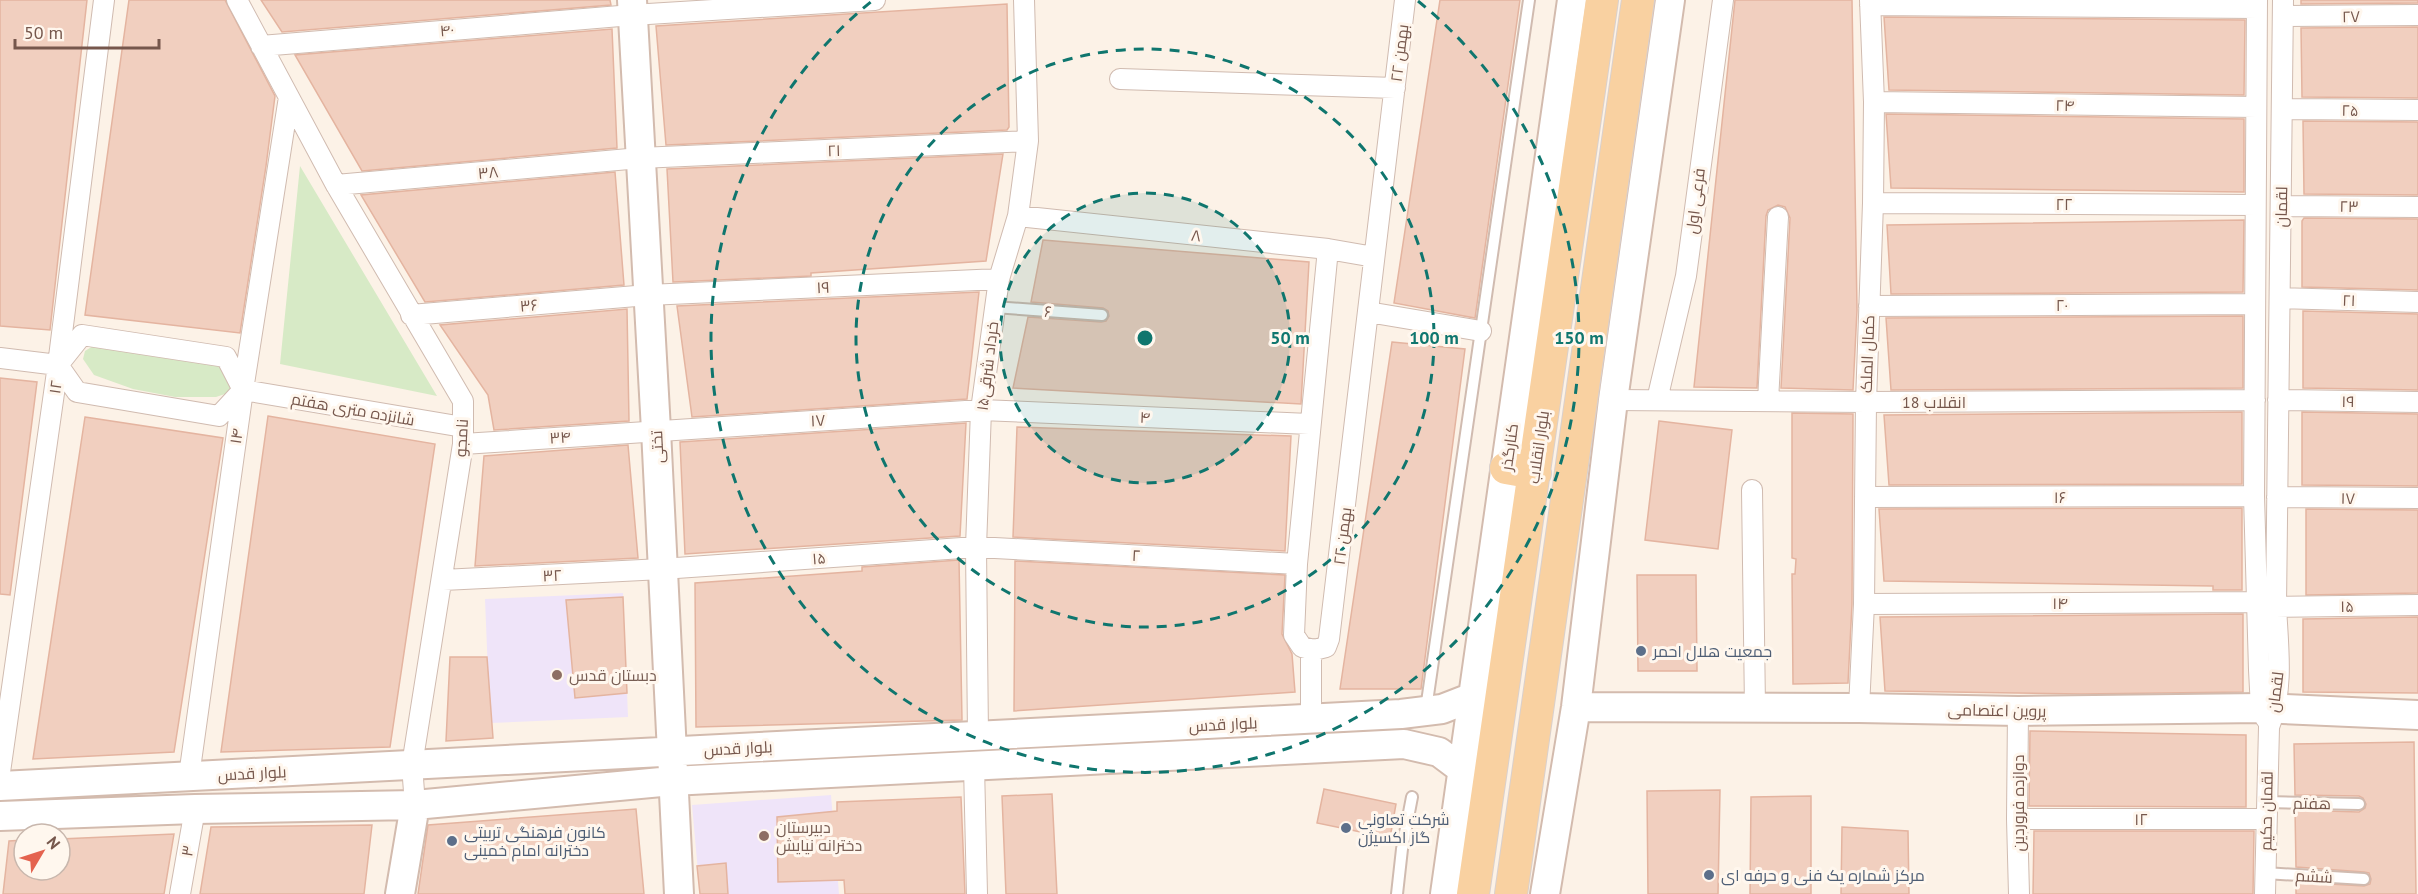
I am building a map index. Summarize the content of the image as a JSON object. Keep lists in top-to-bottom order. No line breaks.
{"streets":{"main road":["نامجو","تختی","کنارگذر","بلوار انقلاب","پروین اعتصامی","بلوار قدس"],"street":["۲۷","۴۰","۲۲ بهمن","۲۴","۲۵","۲۱","۳۸","فرعی اول","۲۲","۲۳","لقمان","۸","۱۹","۳۶","۲۰","کمال الملک","۱۵خرداد شرقی","۱۲","انقلاب 18","شانزده متری هفتم","۴","۱۷","۱۴","۳۴","۱۶","۲","۱۵","۳۲","دوازده فروردین","لقمان حکیم","۳"],"lane":["۶","هفتم","ششم"]},"crossings":[["۲۷","لقمان"],["۴۰","نامجو"],["۴۰","تختی"],["۲۲ بهمن","۸"],["۲۴","لقمان"],["۲۴","کمال الملک"],["۲۵","لقمان"],["۲۱","۳۸"],["۲۱","لقمان"],["۲۱","۱۵خرداد شرقی"],["۲۱","تختی"],["۳۸","نامجو"],["۳۸","تختی"],["فرعی اول","انقلاب 18"],["۲۲","لقمان"],["۲۲","کمال الملک"],["۲۳","لقمان"],["لقمان","۱۹"],["لقمان","۲۰"],["لقمان","انقلاب 18"],["لقمان","۱۷"],["لقمان","۱۴"],["لقمان","۱۶"],["لقمان","۱۵"],["لقمان","پروین اعتصامی"],["لقمان","لقمان حکیم"],["۸","۱۵خرداد شرقی"],["۱۹","۳۶"],["۱۹","۱۵خرداد شرقی"],["۱۹","تختی"],["۳۶","نامجو"],["۳۶","تختی"],["۲۰","کمال الملک"],["۶","۱۵خرداد شرقی"],["کمال الملک","انقلاب 18"],["کمال الملک","۱۴"],["کمال الملک","۱۶"],["کمال الملک","پروین اعتصامی"],["۱۵خرداد شرقی","۴"],["۱۵خرداد شرقی","۱۷"],["۱۵خرداد شرقی","۲"],["۱۵خرداد شرقی","۱۵"],["۱۵خرداد شرقی","بلوار قدس"],["۱۲","دوازده فروردین"],["۱۲","هفتم"],["۱۲","لقمان حکیم"],["شانزده متری هفتم","۱۴"],["شانزده متری هفتم","۳۴"],["شانزده متری هفتم","نامجو"],["۴","۱۷"],["۱۷","۳۴"],["۱۷","تختی"],["۱۴","نامجو"],["۱۴","۱۵"],["۱۴","بلوار قدس"],["۳۴","نامجو"],["۳۴","تختی"],["نامجو","۳۲"],["نامجو","بلوار قدس"],["تختی","۱۵"],["تختی","۳۲"],["تختی","بلوار قدس"],["کنارگذر","بلوار انقلاب"],["کنارگذر","بلوار قدس"],["۲","۱۵"],["۱۵","۳۲"],["پروین اعتصامی","دوازده فروردین"],["پروین اعتصامی","لقمان حکیم"],["بلوار قدس","۳"],["هفتم","لقمان حکیم"],["لقمان حکیم","ششم"]],"places":["جمعیت هلال احمر","دبستان قدس","شرکت تعاونی گاز اکسیژن","دبیرستان دخترانه نیایش","کانون فرهنگی تربیتی دخترانه امام خمینی","مرکز شماره یک فنی و حرفه ای"],"scale_bar":"50 m","north":"top right","rings":["50 m","100 m","150 m"]}
